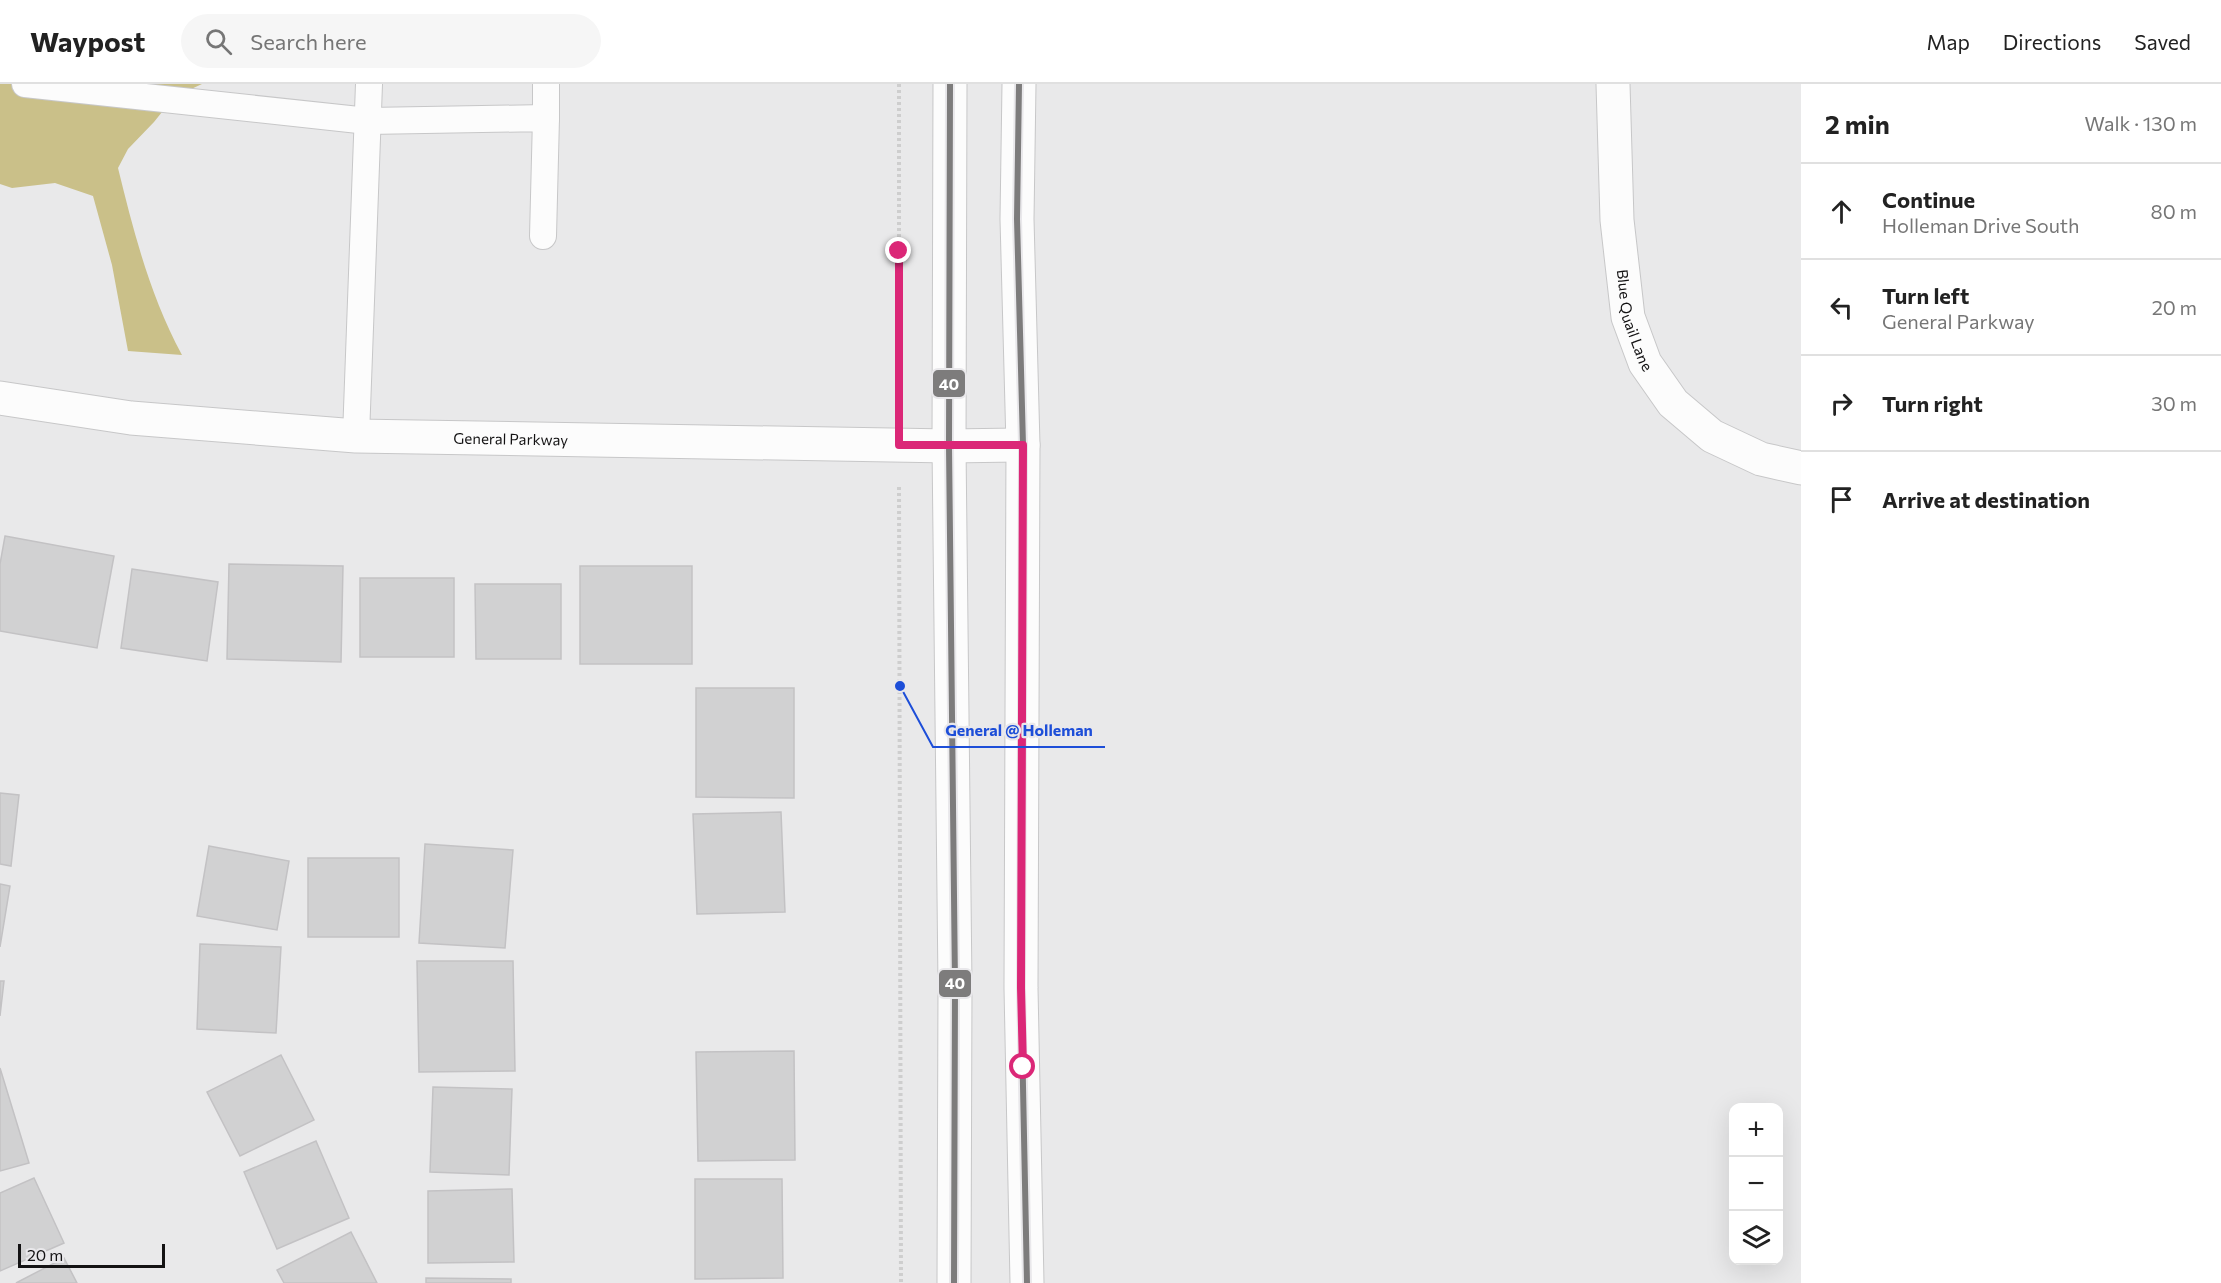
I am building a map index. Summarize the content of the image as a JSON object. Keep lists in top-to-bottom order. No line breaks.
{"streets":{"street":["Blue Quail Lane","General Parkway"]},"places":["General @ Holleman"],"lines":["transit line 40"],"scale_bar":"20 m","page":{"header":"Waypost","search":"Search here","nav":["Map","Directions","Saved"],"heading":["2 min","Walk · 130 m"],"list":[["Continue","Holleman Drive South","80 m"],["Turn left","General Parkway","20 m"],["Turn right","30 m"],"Arrive at destination"],"map_buttons":["+","−"],"scale":"20 m"}}
